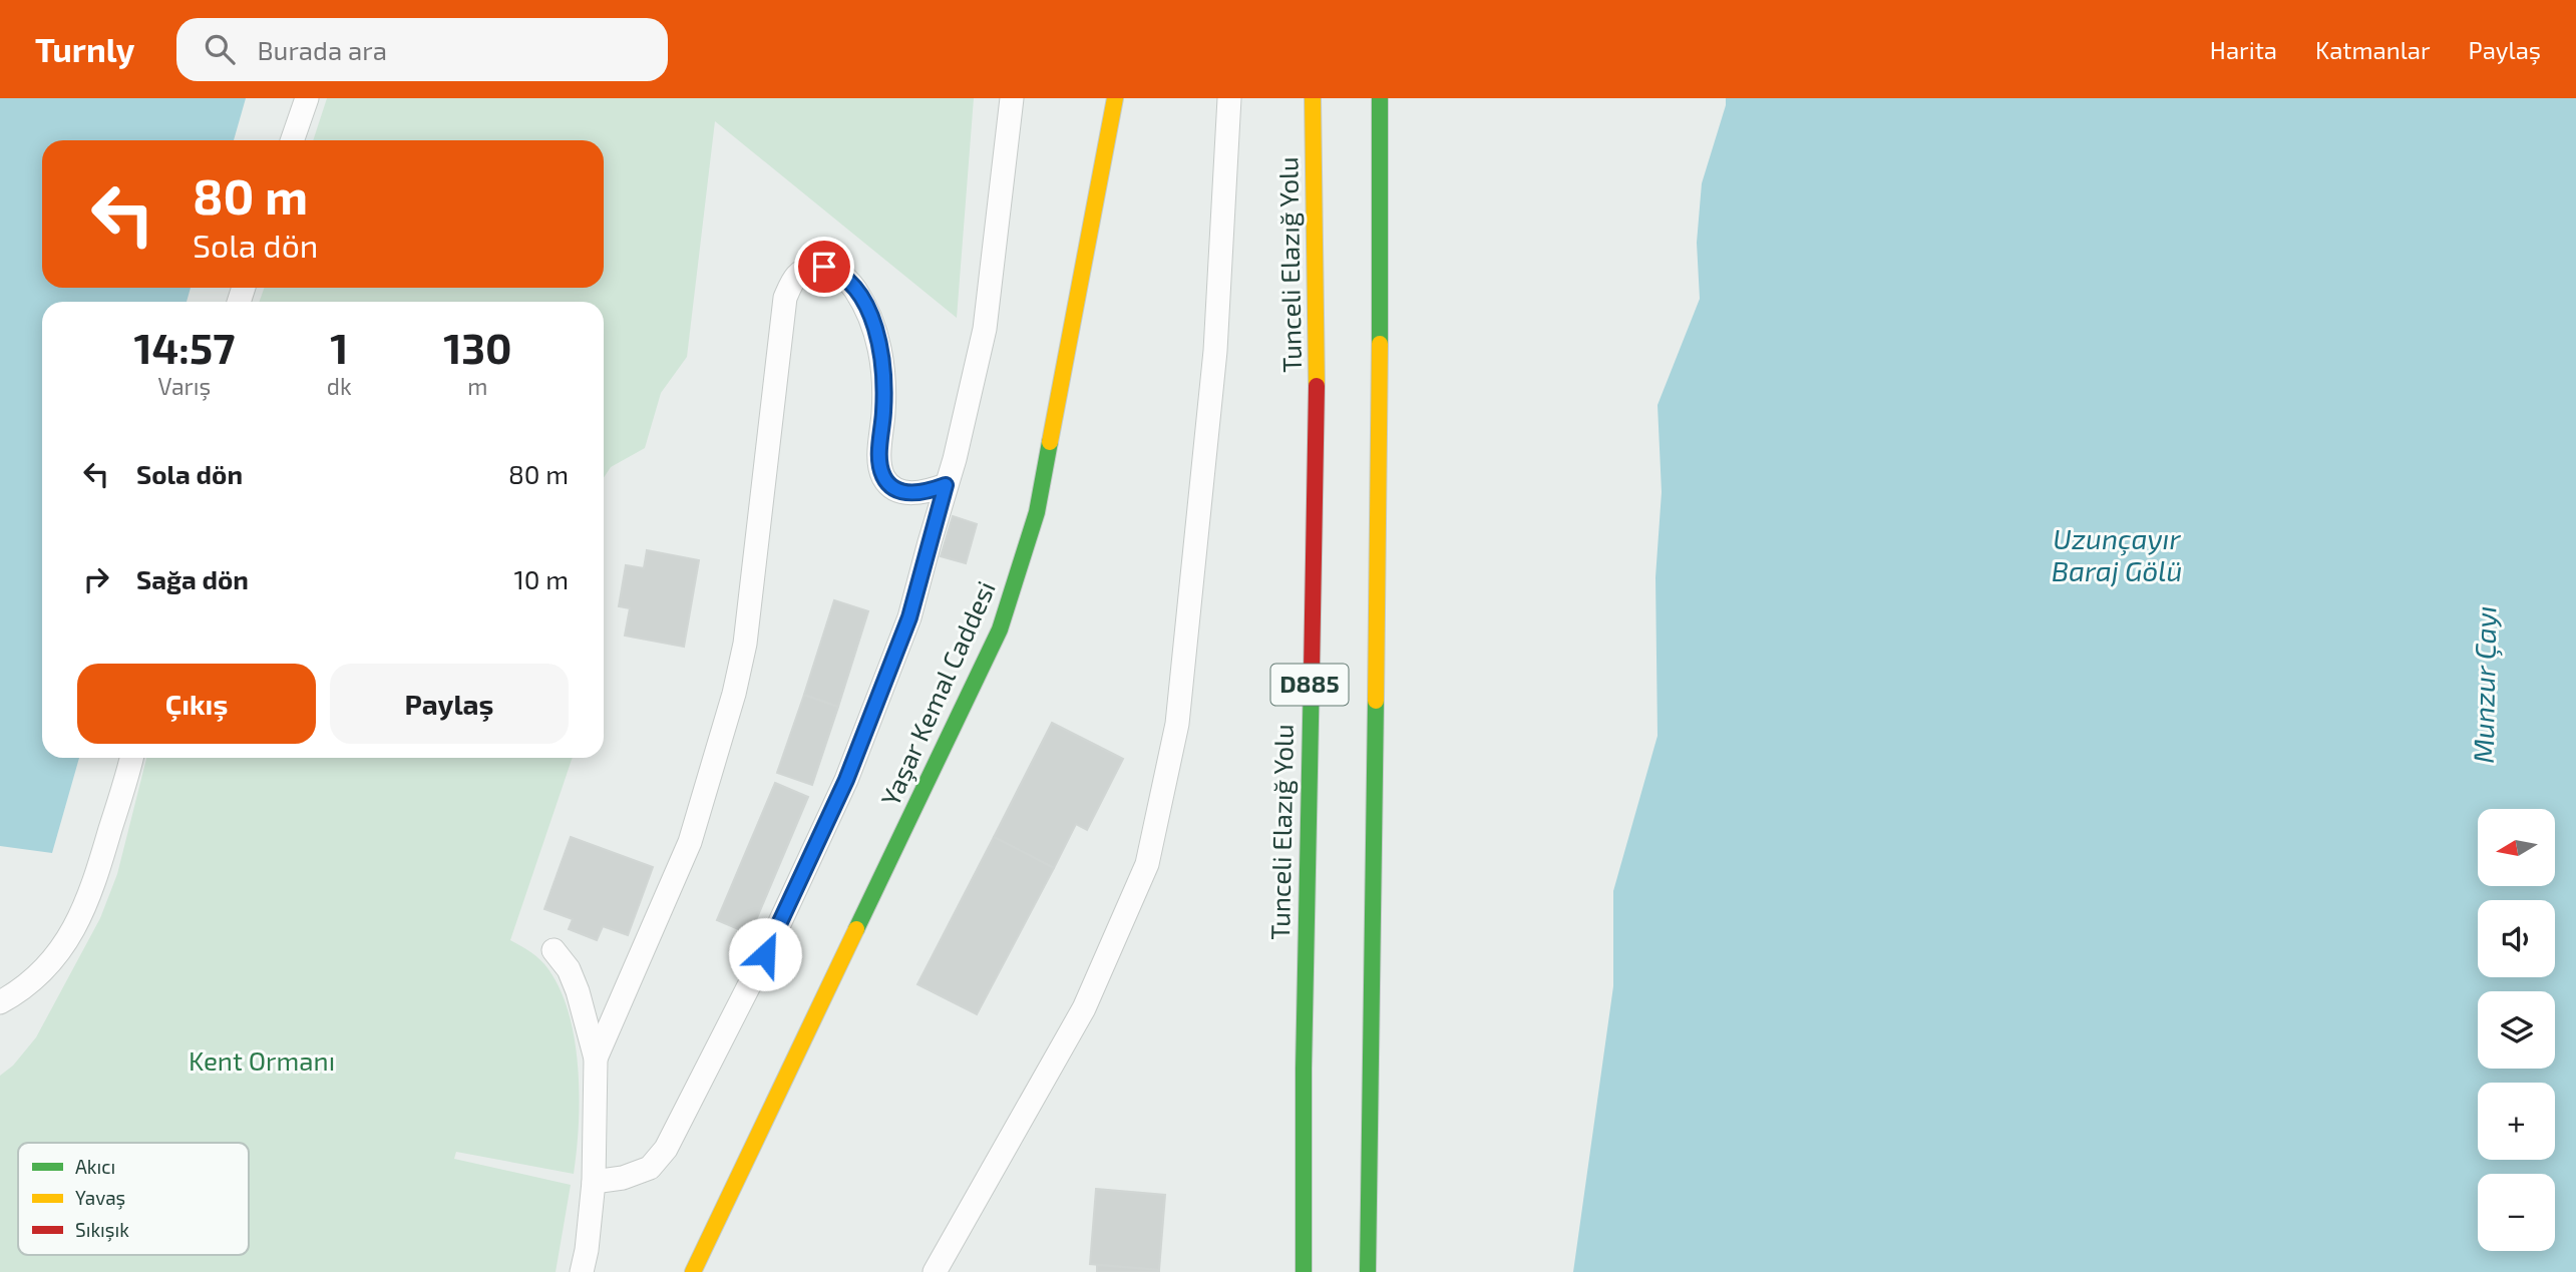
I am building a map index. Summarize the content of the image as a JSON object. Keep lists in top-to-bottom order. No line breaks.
{"streets":{"main road":["Tunceli Elazığ Yolu","D885","Yaşar Kemal Caddesi"]},"water":["Uzunçayır Baraj Gölü","Munzur Çayı"],"parks":["Kent Ormanı"],"legend":["Akıcı","Yavaş","Sıkışık"],"north":"left","page":{"header":"Turnly","search":"Burada ara","nav":["Harita","Katmanlar","Paylaş"],"turn":["80 m","Sola dön"],"eta":["14:57","Varış","1","dk","130","m"],"list":[{"name":"Sola dön","value":"80 m"},{"name":"Sağa dön","value":"10 m"}],"buttons":["Çıkış","Paylaş"],"map_buttons":["+","−"]}}
